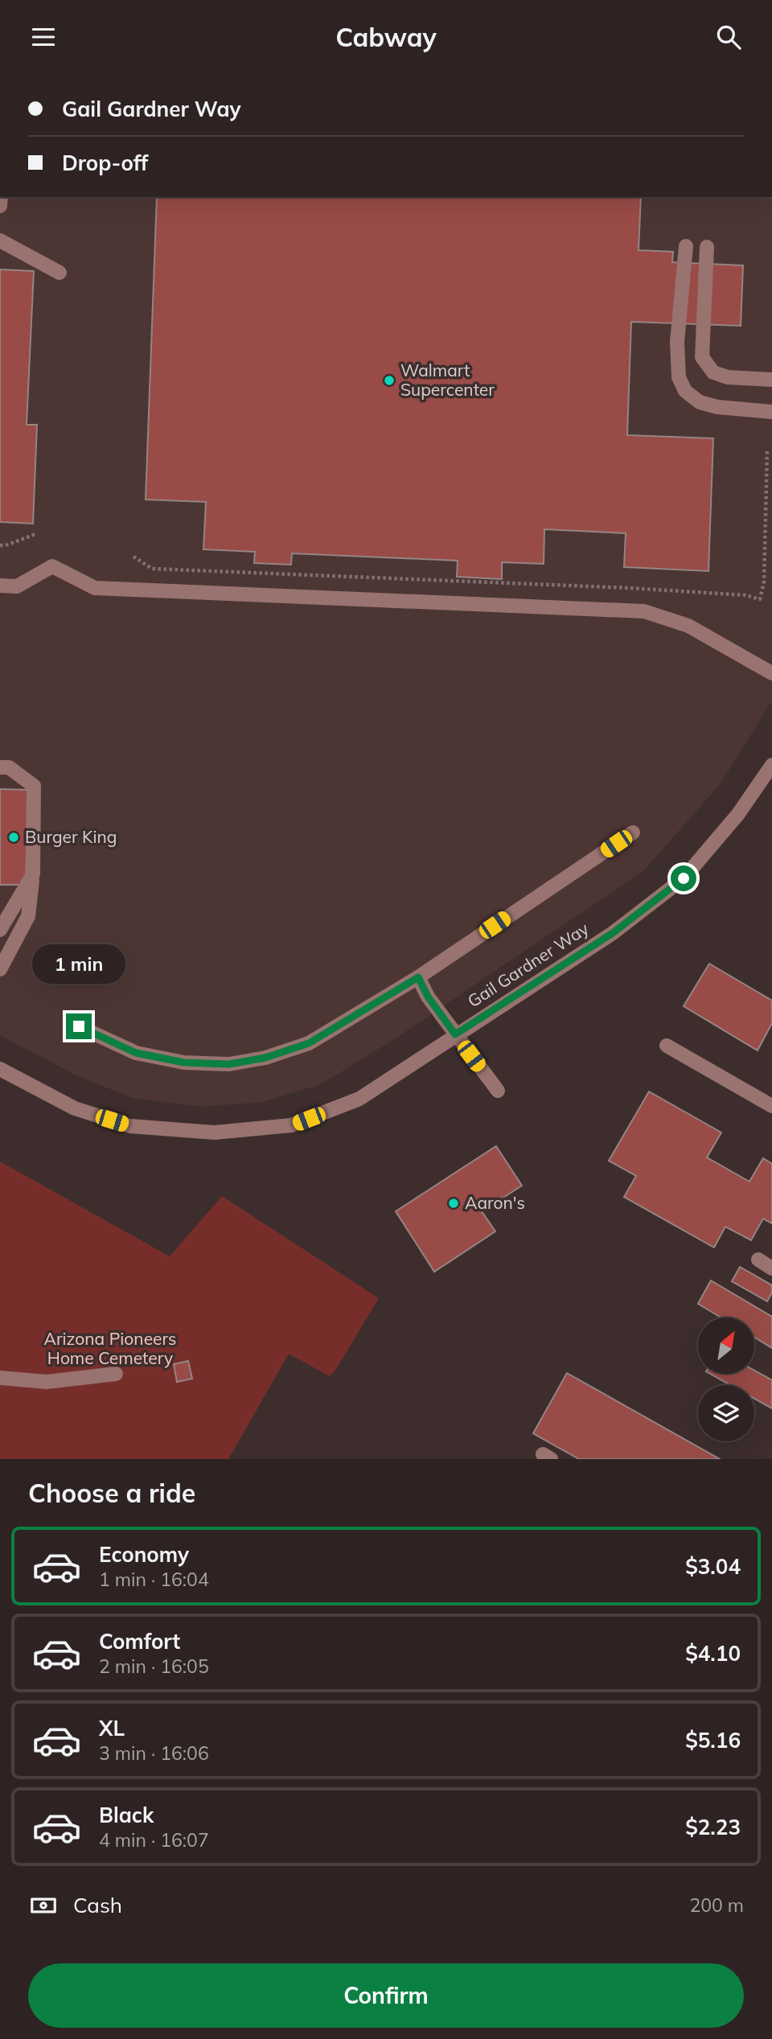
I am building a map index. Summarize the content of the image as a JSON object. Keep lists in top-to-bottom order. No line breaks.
{"streets":{"street":["Gail Gardner Way"]},"parks":["Arizona Pioneers Home Cemetery"],"places":["Walmart Supercenter","Burger King","Aaron's"],"north":"top right","page":{"header":"Cabway","banner":["Gail Gardner Way","Drop-off"],"bubble":"1 min","heading":"Choose a ride","list":[{"name":"Economy","note":"1 min · 16:04","value":"$3.04"},{"name":"Comfort","note":"2 min · 16:05","value":"$4.10"},{"name":"XL","note":"3 min · 16:06","value":"$5.16"},{"name":"Black","note":"4 min · 16:07","value":"$2.23"}],"pay":["Cash","200 m"],"buttons":"Confirm"}}
